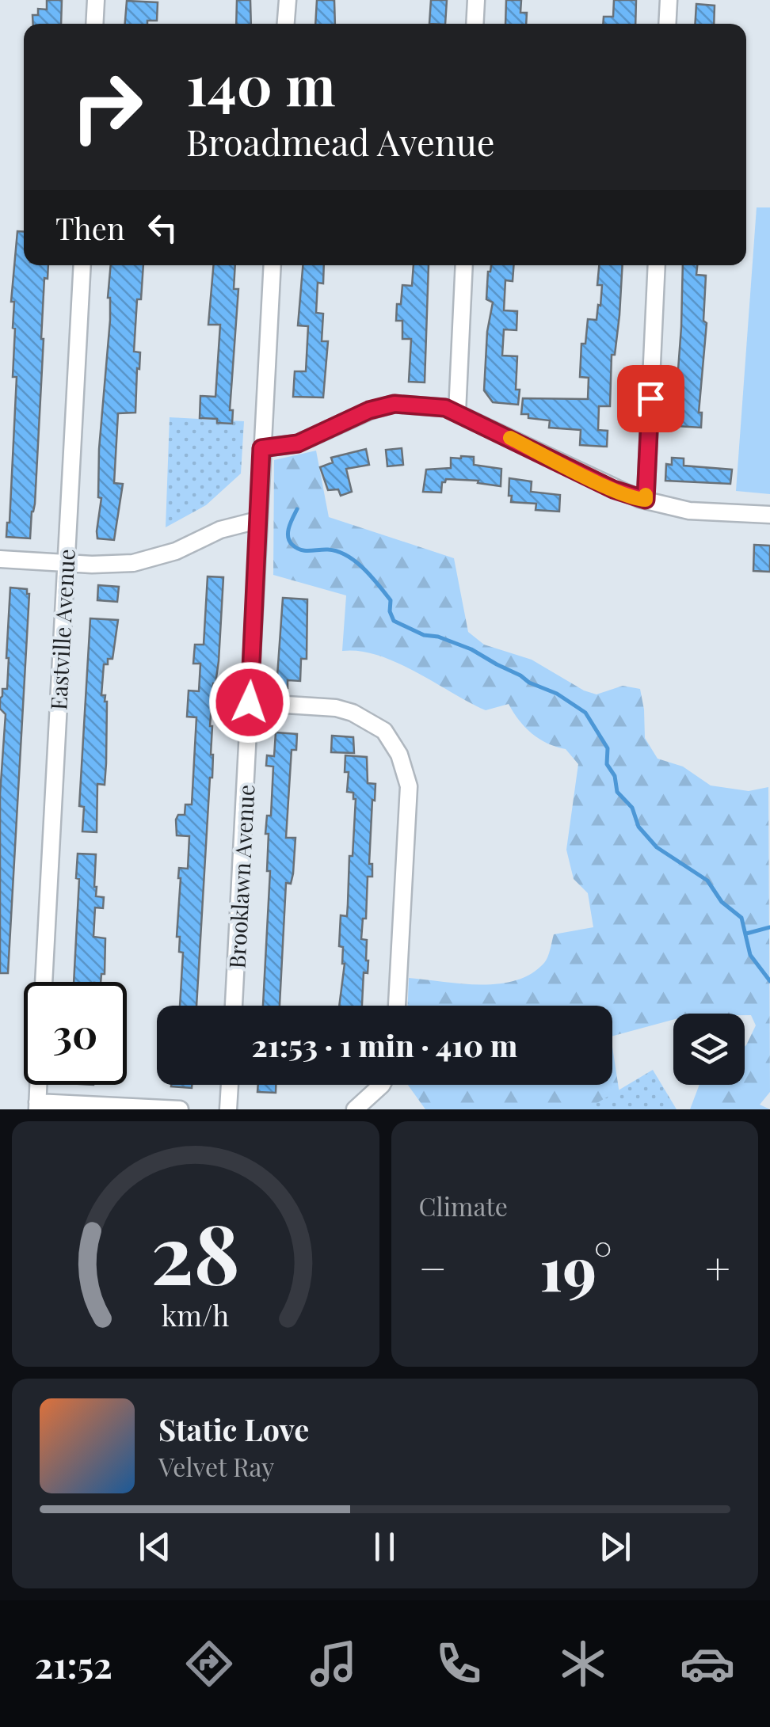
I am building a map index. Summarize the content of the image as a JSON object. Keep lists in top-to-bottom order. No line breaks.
{"streets":{"street":["Eastville Avenue","Brooklawn Avenue"]},"page":{"turn":["140 m","Broadmead Avenue"],"then":"Then","limit":"30","trip":"21:53 · 1 min · 410 m","tile":"Climate","heat":["−","19°","+"],"song":["Static Love","Velvet Ray"],"tabs":"21:52","gauge":["28","km/h"]}}
